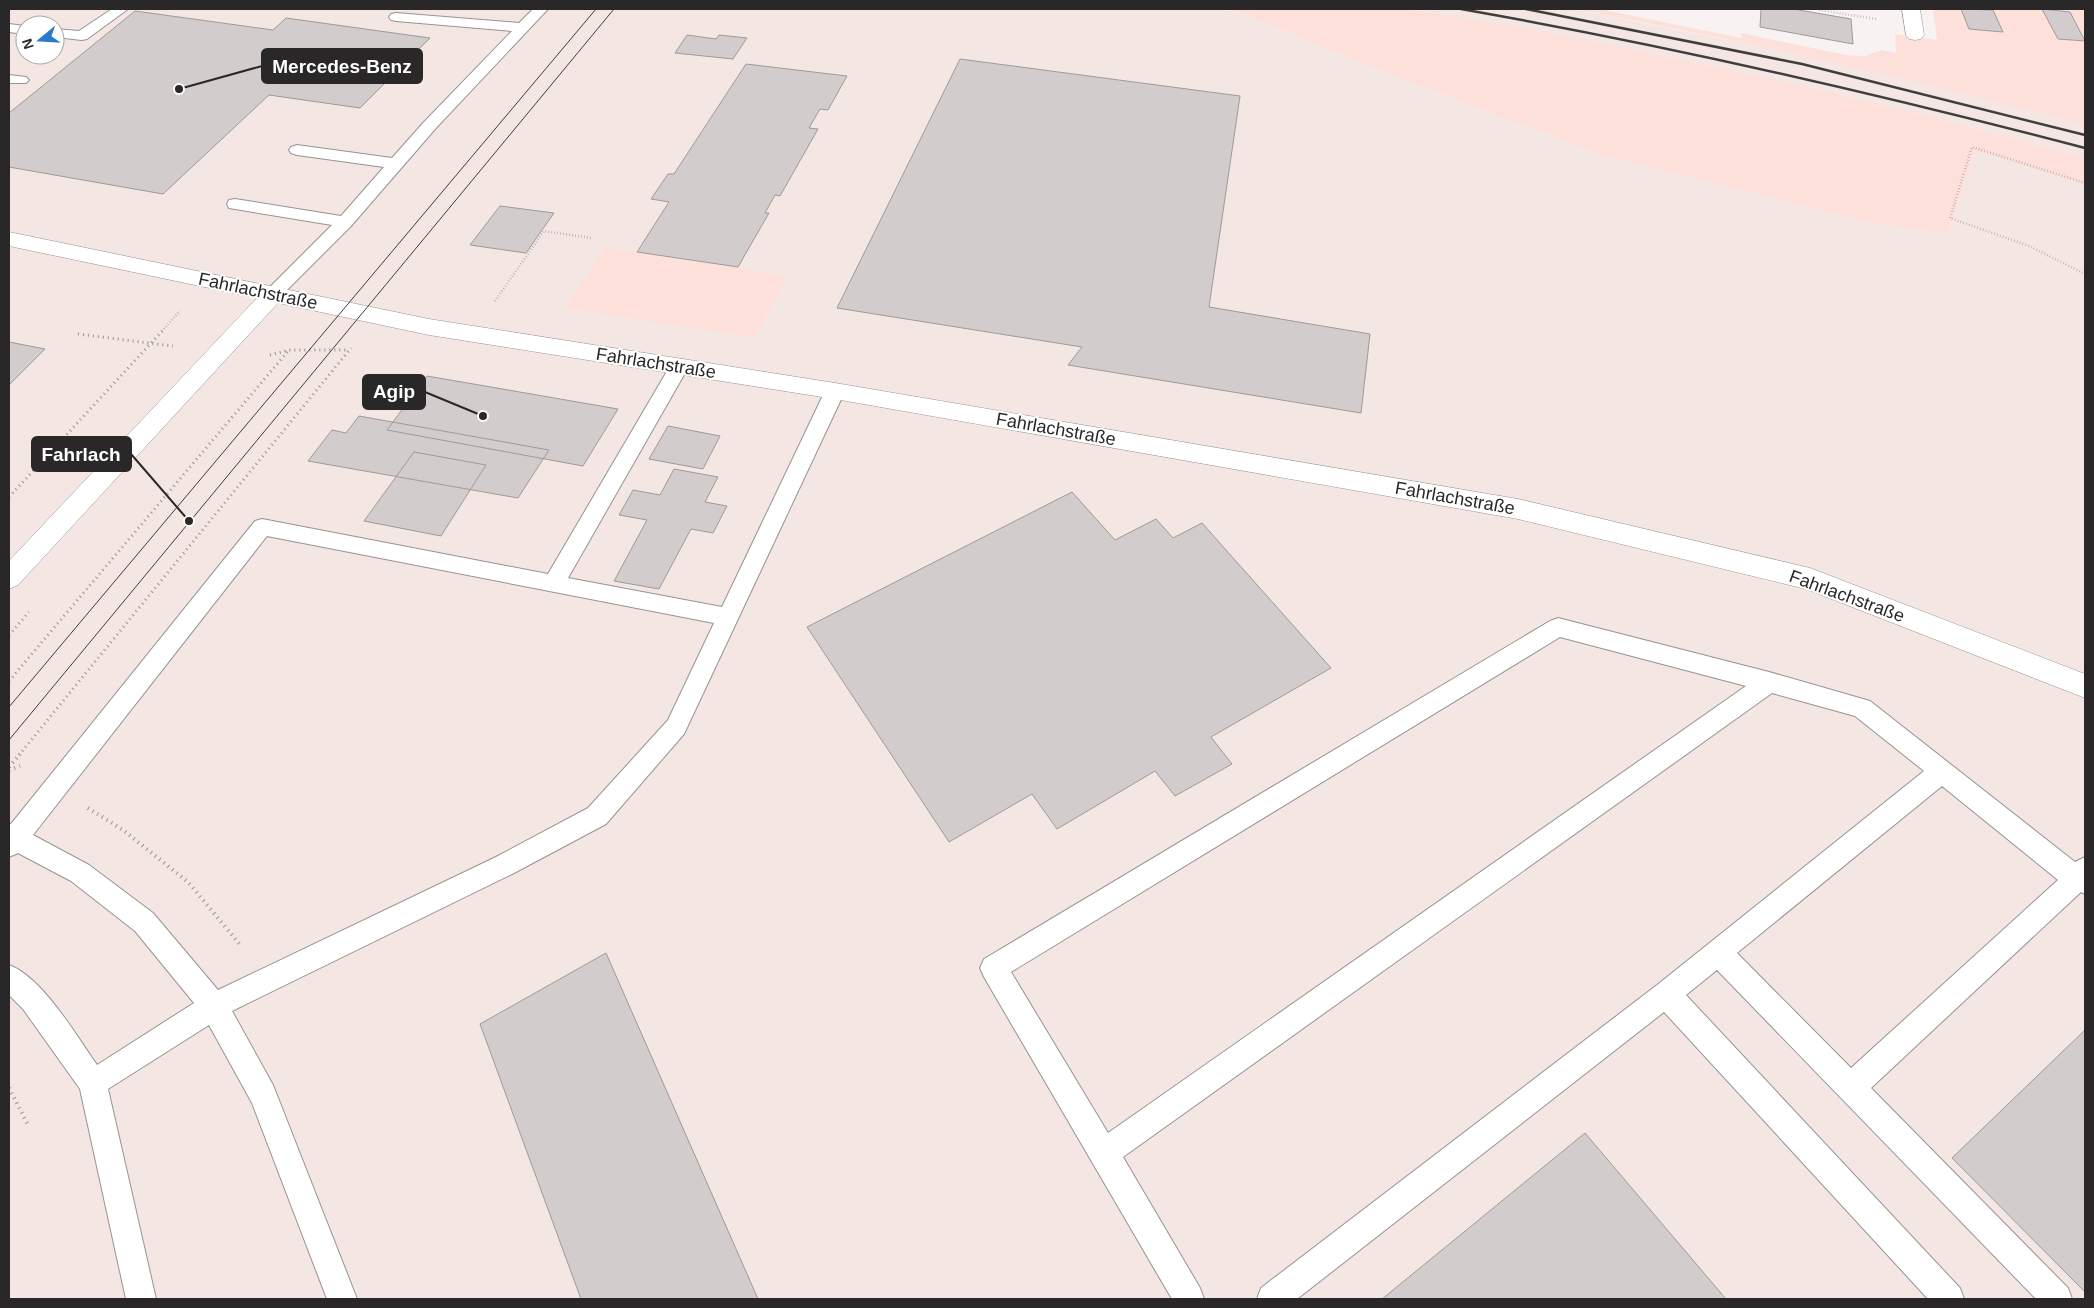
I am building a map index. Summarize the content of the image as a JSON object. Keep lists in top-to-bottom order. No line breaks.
{"streets":{"street":["Fahrlachstraße"]},"places":["Mercedes-Benz","Agip","Fahrlach"],"north":"left"}
